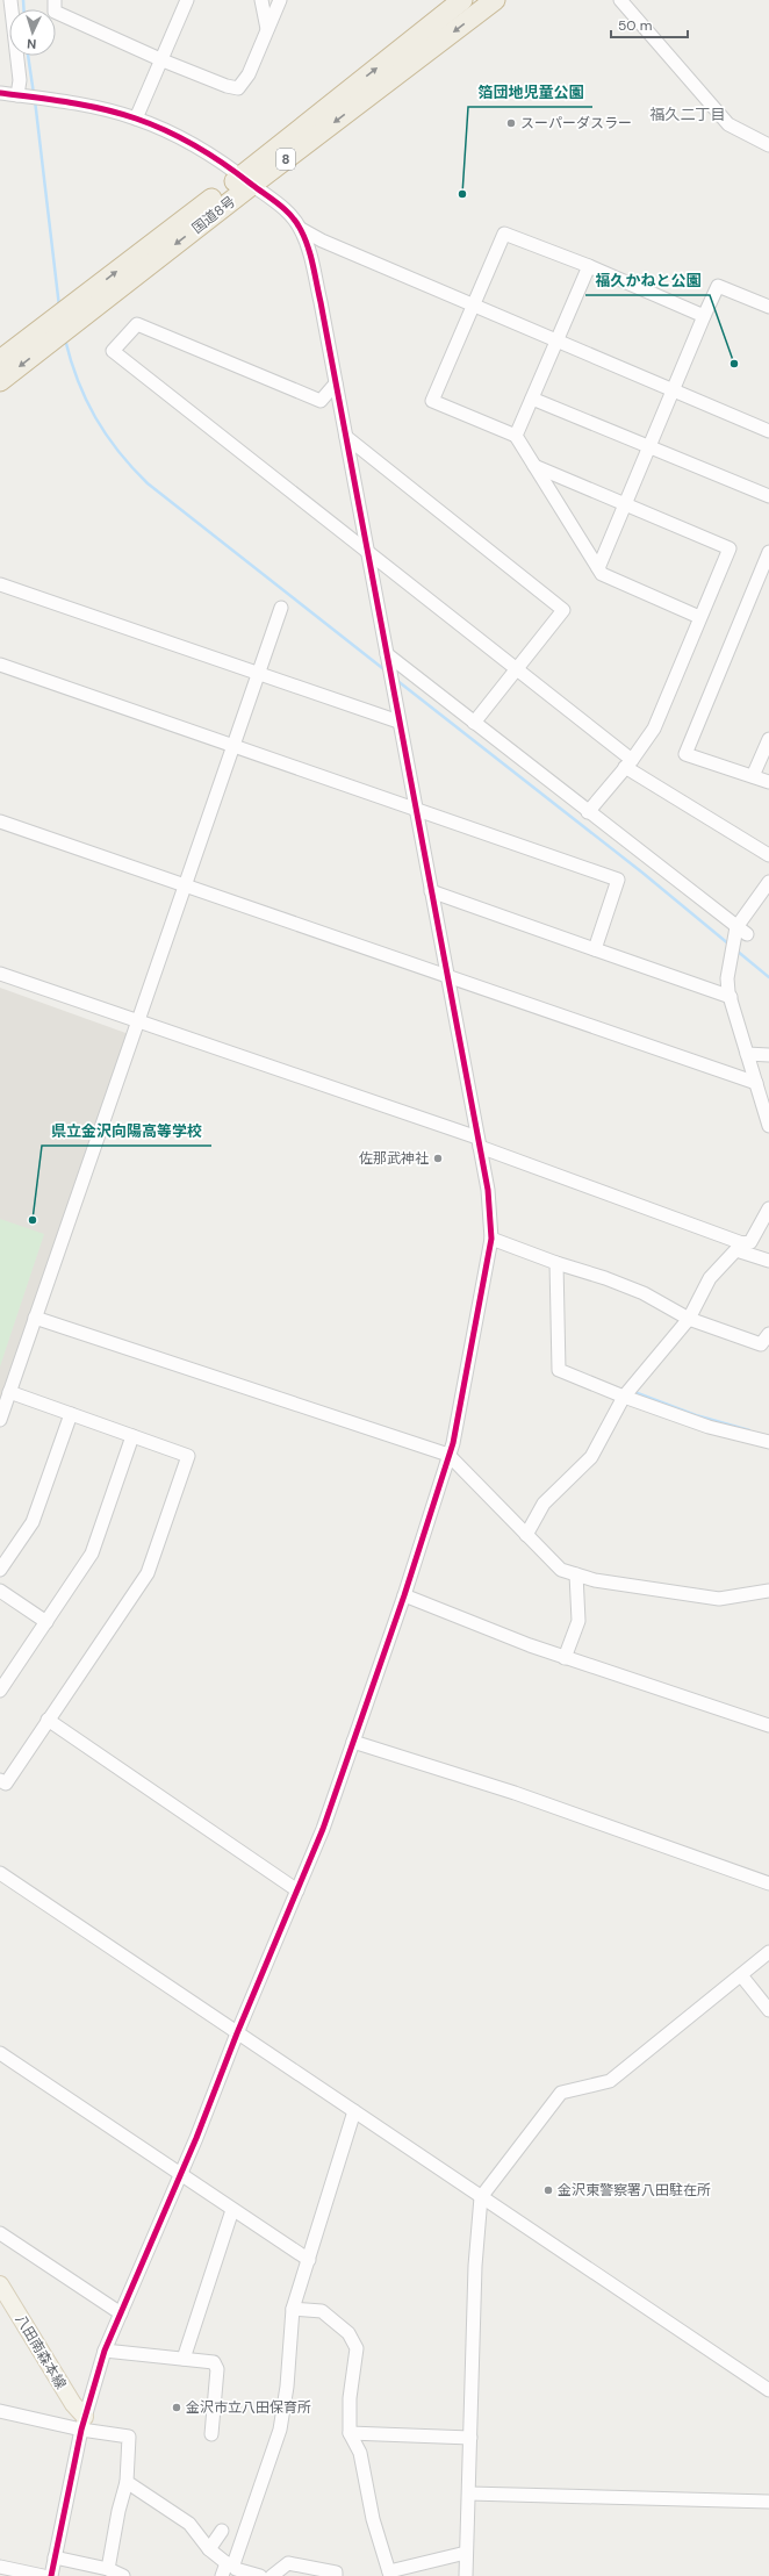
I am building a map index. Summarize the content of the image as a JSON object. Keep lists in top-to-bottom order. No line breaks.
{"streets":{"highway":["8","国道8号"],"main road":["八田南森本線"]},"districts":["福久二丁目"],"places":["スーパーダスラー","箔団地児童公園","福久かねと公園","佐那武神社","県立金沢向陽高等学校","金沢東警察署八田駐在所","金沢市立八田保育所"],"scale_bar":"50 m","north":"bottom"}
